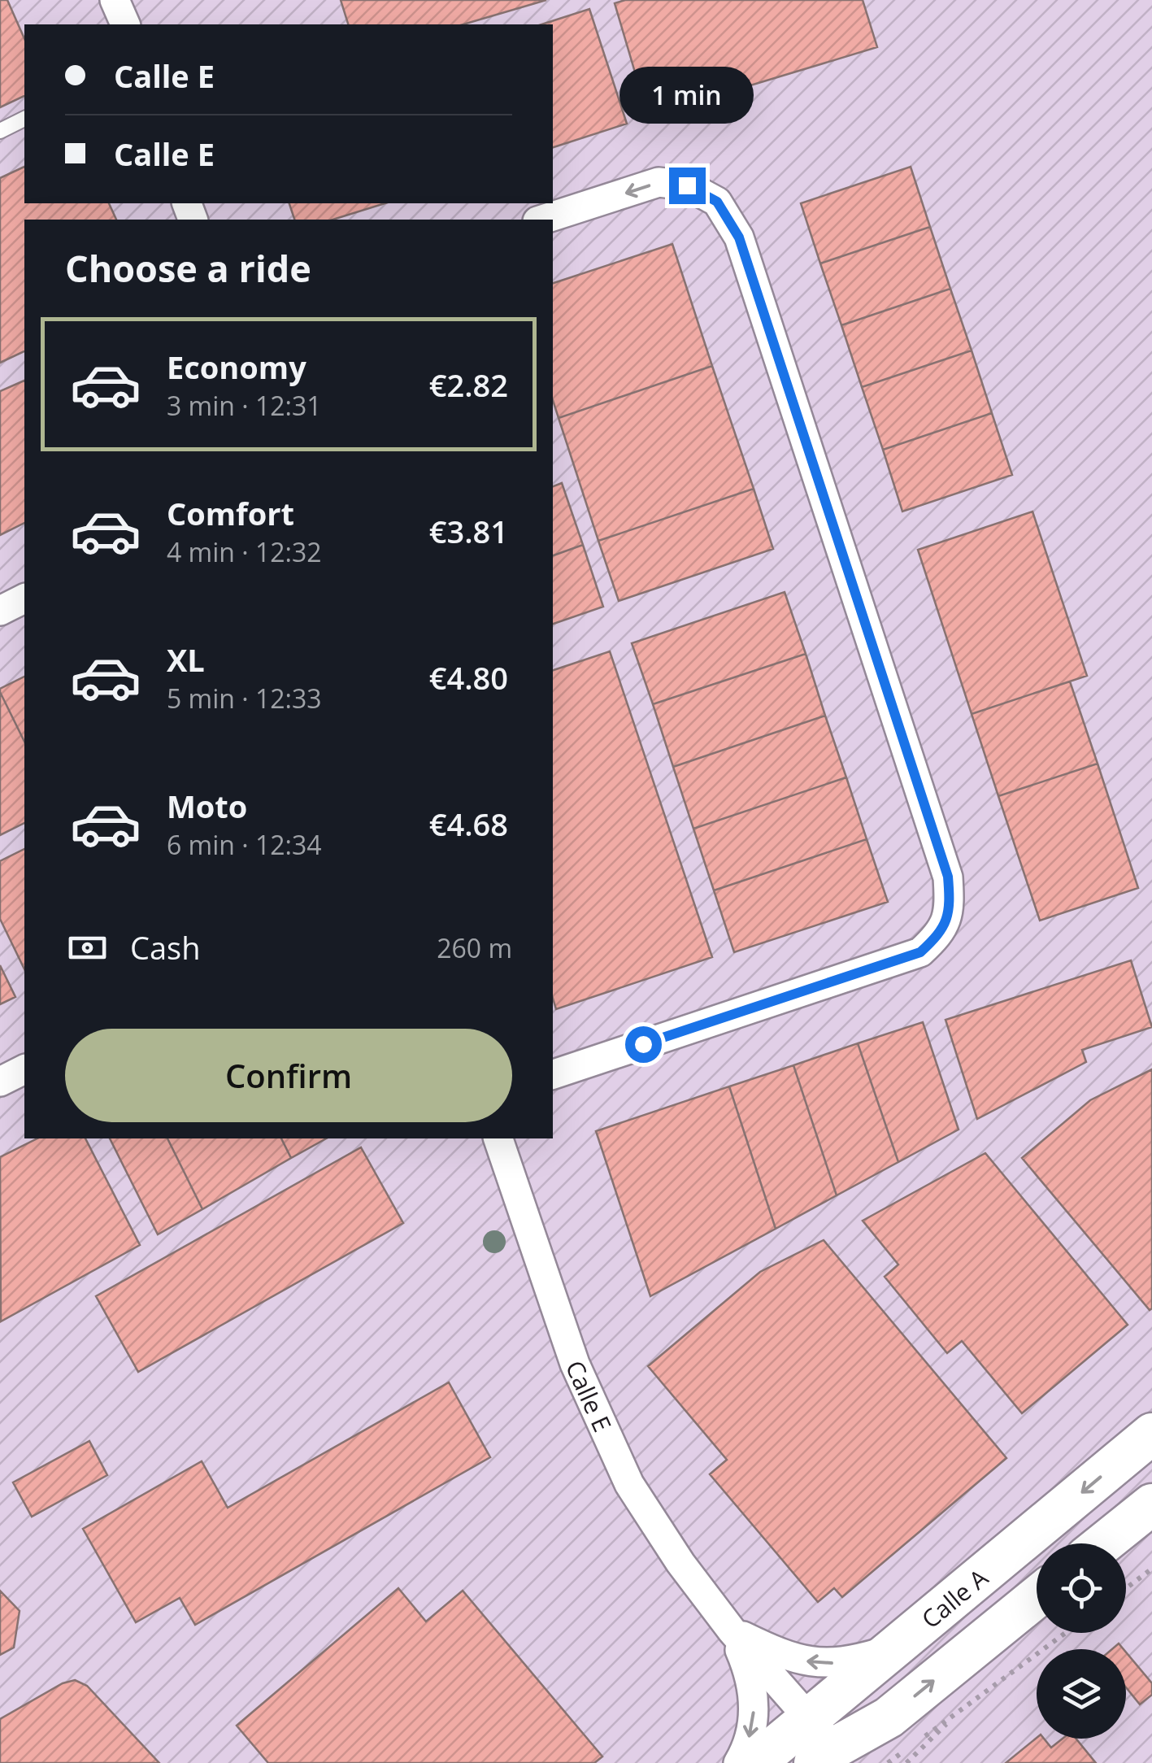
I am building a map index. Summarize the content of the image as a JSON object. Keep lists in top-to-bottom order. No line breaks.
{"streets":{"street":["Calle E","Calle A"]},"crossings":[["Calle E","Calle A"]],"page":{"banner":["Calle E","Calle E"],"bubble":"1 min","heading":"Choose a ride","list":[{"name":"Economy","note":"3 min · 12:31","value":"€2.82"},{"name":"Comfort","note":"4 min · 12:32","value":"€3.81"},{"name":"XL","note":"5 min · 12:33","value":"€4.80"},{"name":"Moto","note":"6 min · 12:34","value":"€4.68"}],"pay":["Cash","260 m"],"buttons":"Confirm"}}
